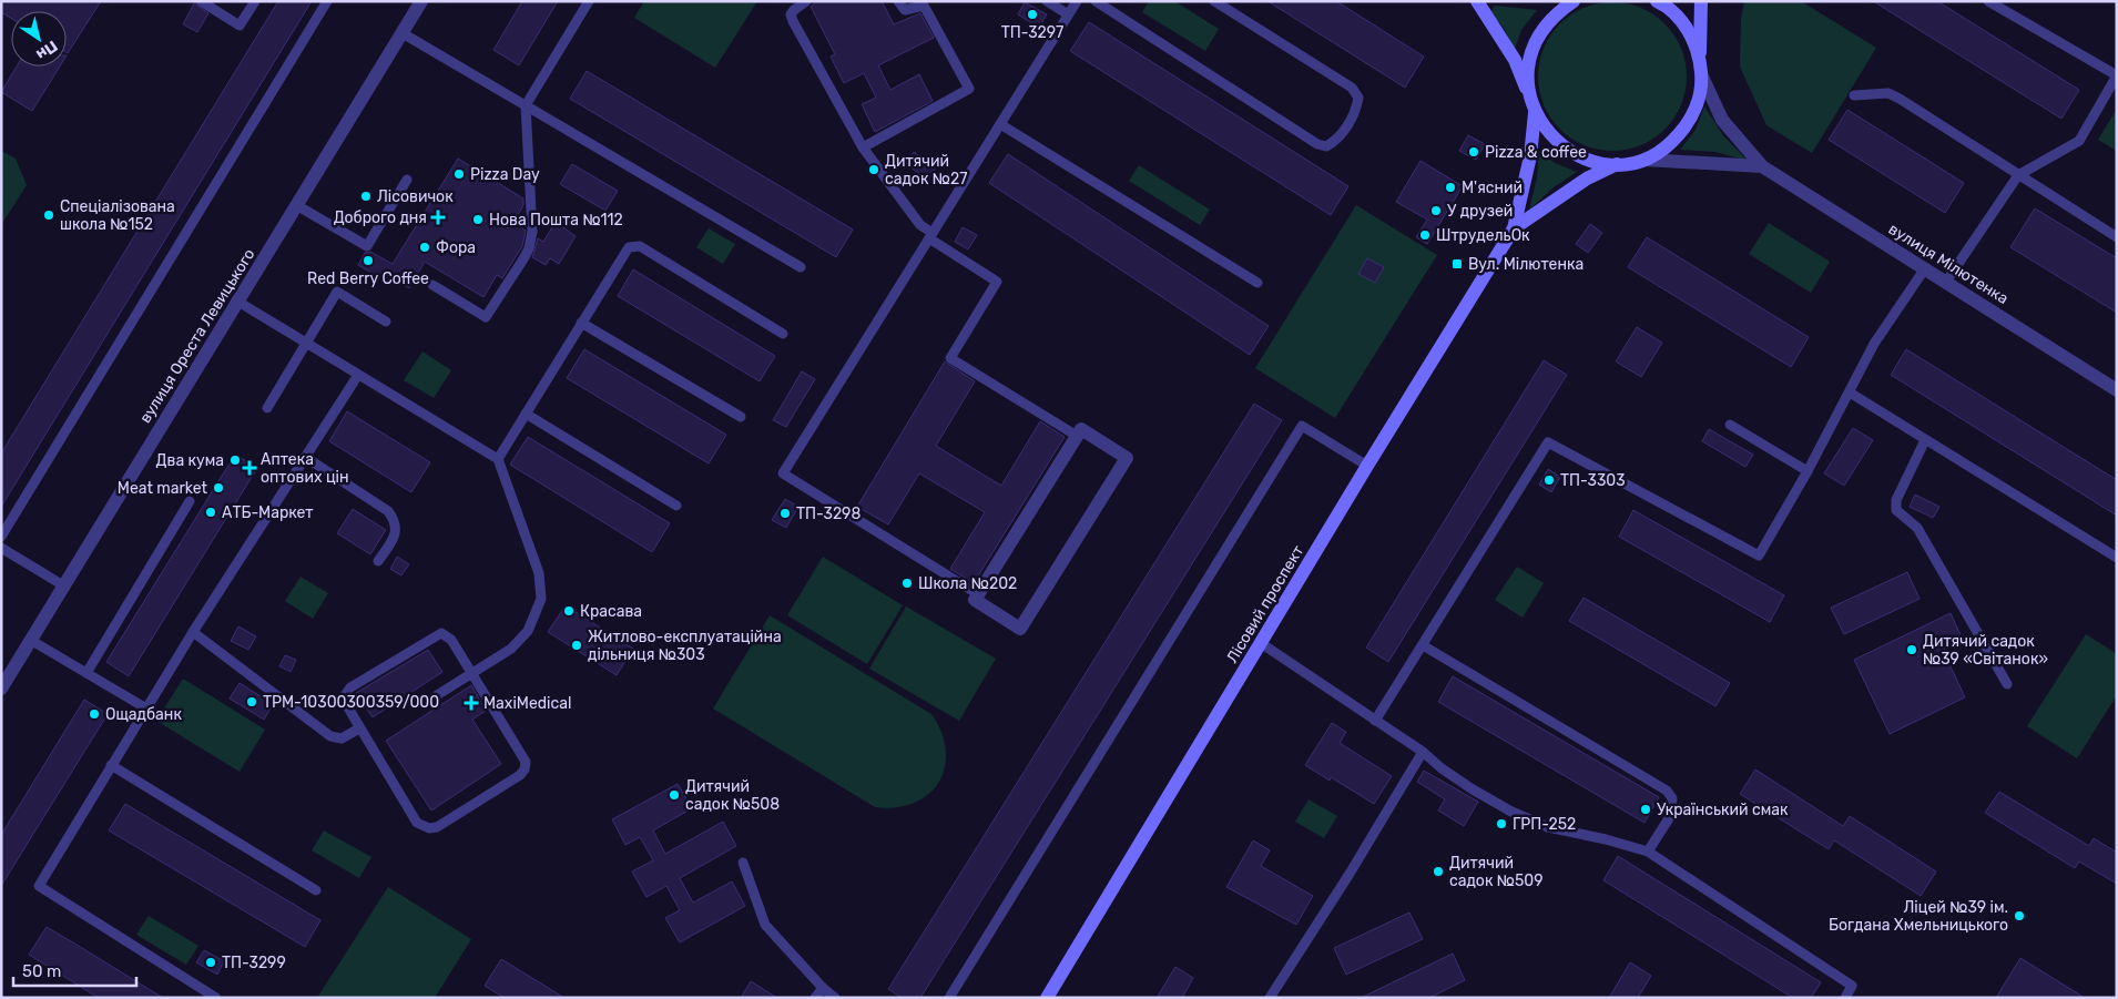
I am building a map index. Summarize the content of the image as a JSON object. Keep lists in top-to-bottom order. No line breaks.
{"streets":{"street":["вулиця Мілютенка","вулиця Ореста Левицького","Лісовий проспект"]},"places":{"other":["ТП-3297","Pizza & coffee","Дитячий садок №27","Pizza Day","М'ясний","Лісовичок","У друзей","Спеціалізована школа №152","Нова Пошта №112","ШтрудельОк","Фора","Red Berry Coffee","Два кума","ТП-3303","Meat market","АТБ-Маркет","ТП-3298","Школа №202","Красава","Житлово-експлуатаційна дільниця №303","Дитячий садок №39 «Світанок»","ТРМ-10300300359/000","Ощадбанк","Дитячий садок №508","Український смак","ГРП-252","Дитячий садок №509","Ліцей №39 ім. Богдана Хмельницького","ТП-3299"],"health":["Доброго дня","Аптека оптових цін","MaxiMedical"],"transit":["Вул. Мілютенка"]},"scale_bar":"50 m","north":"bottom right"}
